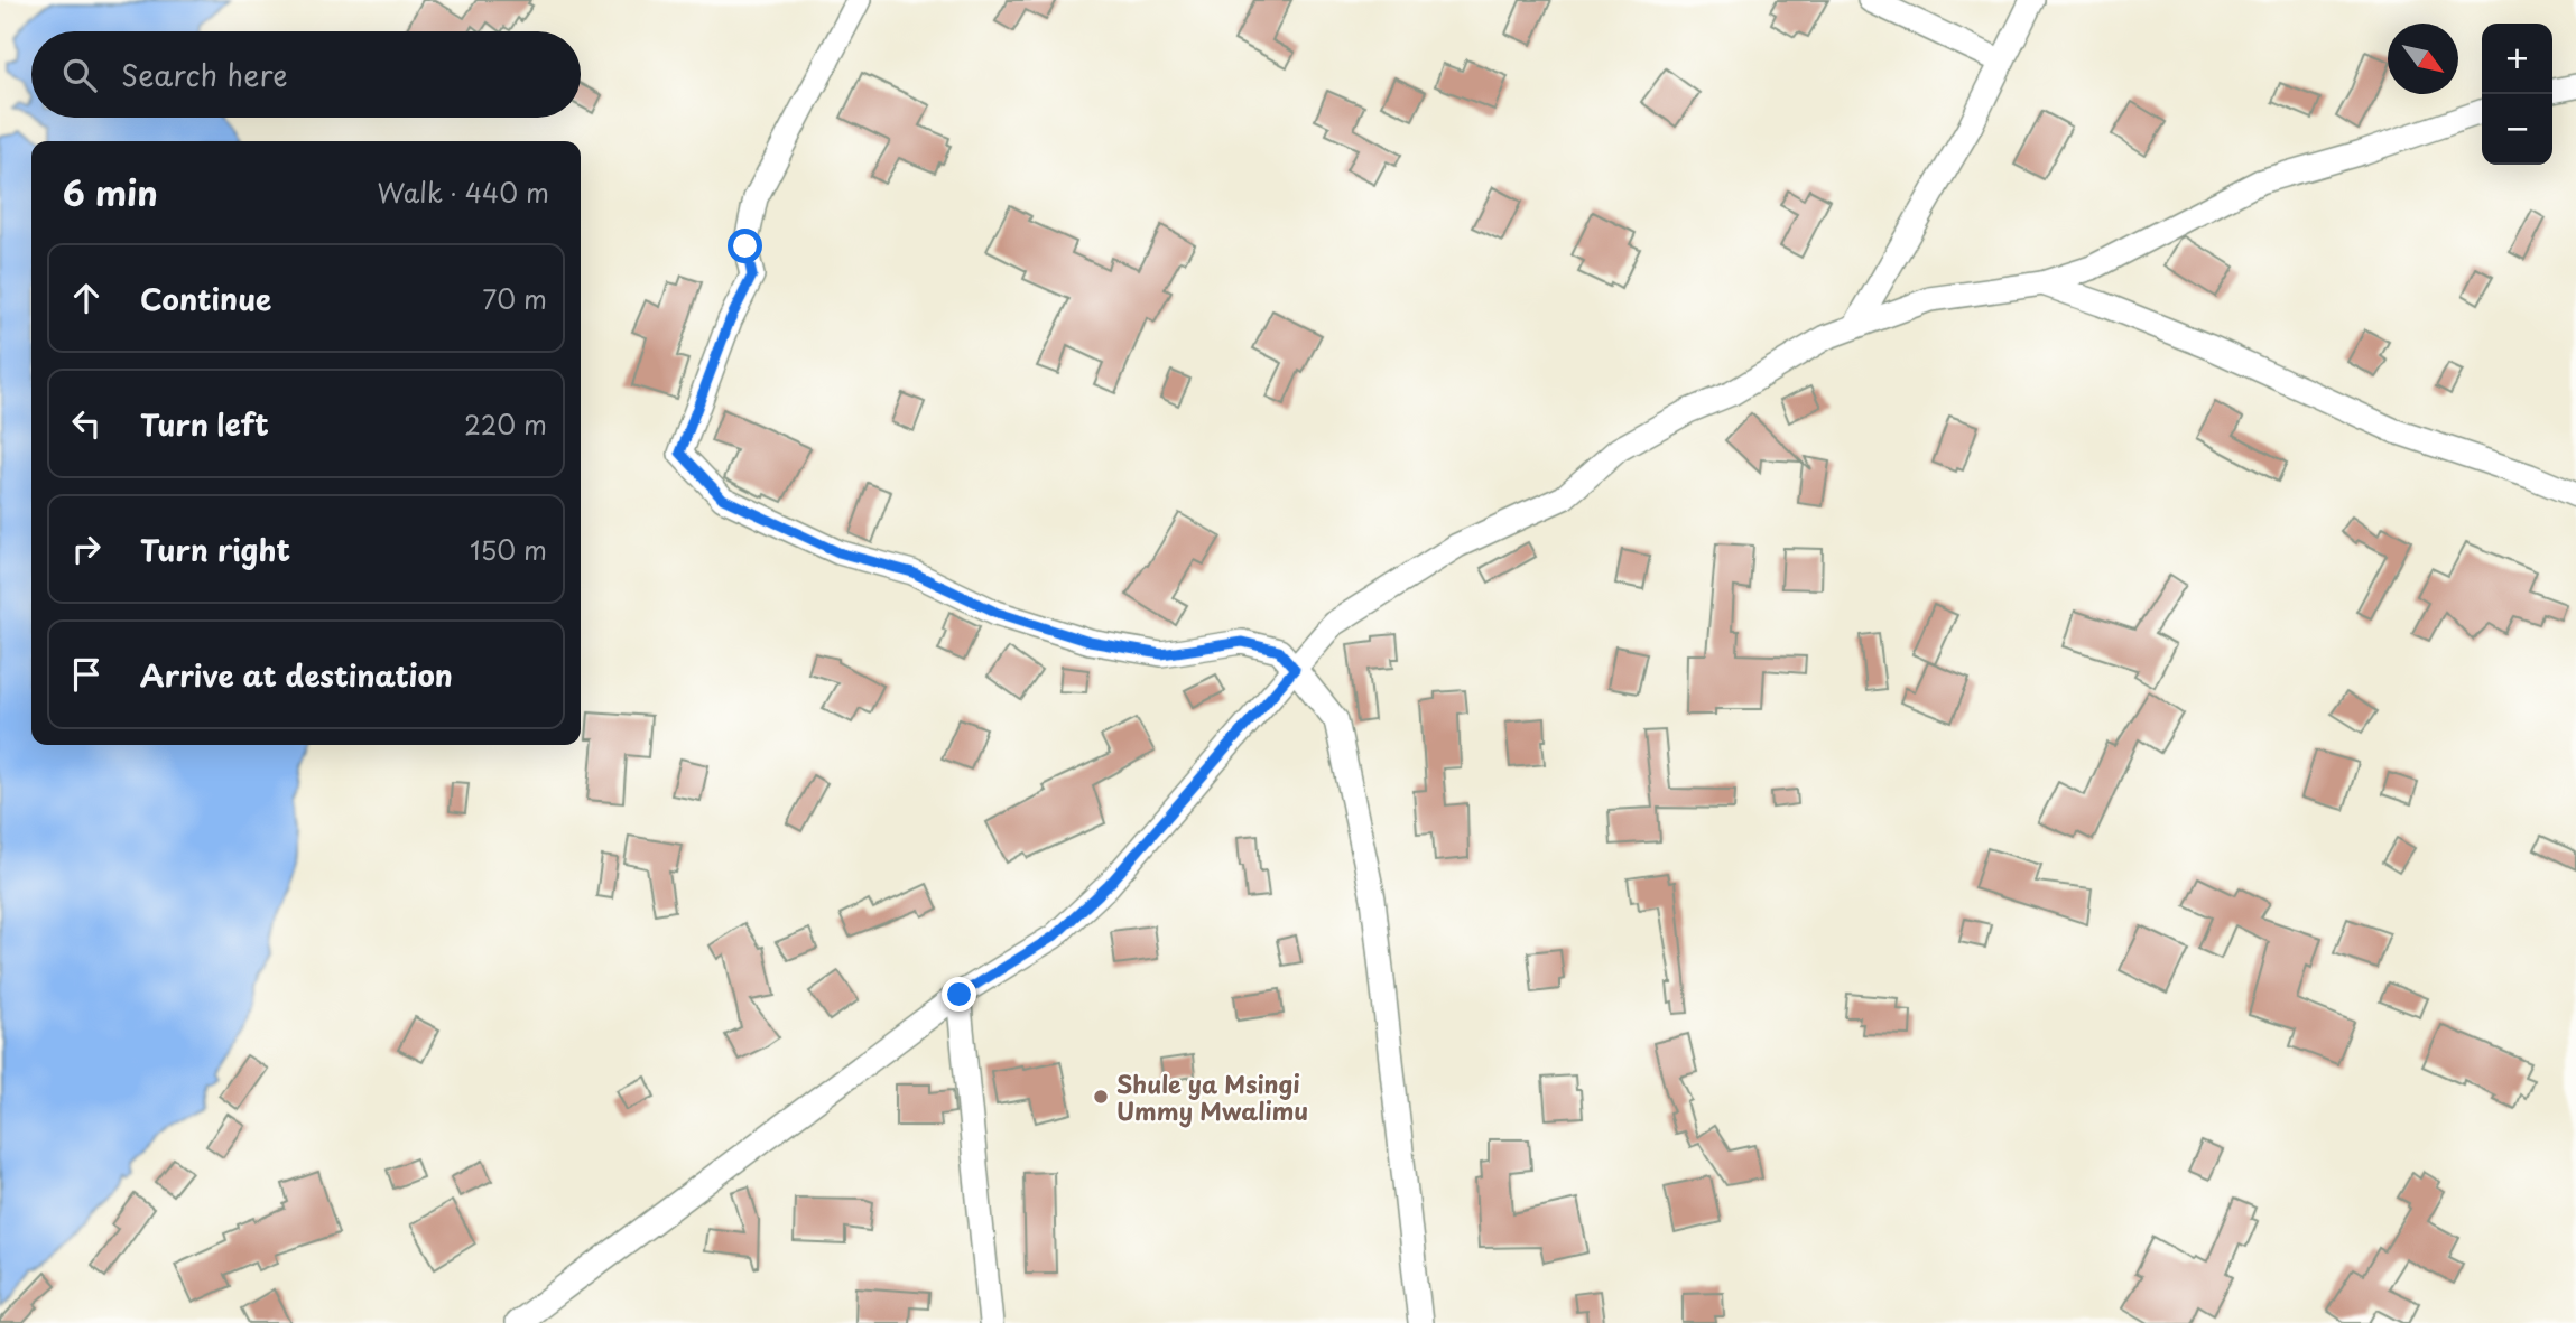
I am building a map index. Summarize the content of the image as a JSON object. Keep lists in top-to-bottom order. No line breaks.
{"places":["Shule ya Msingi Ummy Mwalimu"],"north":"bottom right","page":{"map_buttons":["+","−"],"search":"Search here","heading":["6 min","Walk · 440 m"],"list":[["Continue","70 m"],["Turn left","220 m"],["Turn right","150 m"],"Arrive at destination"]}}
